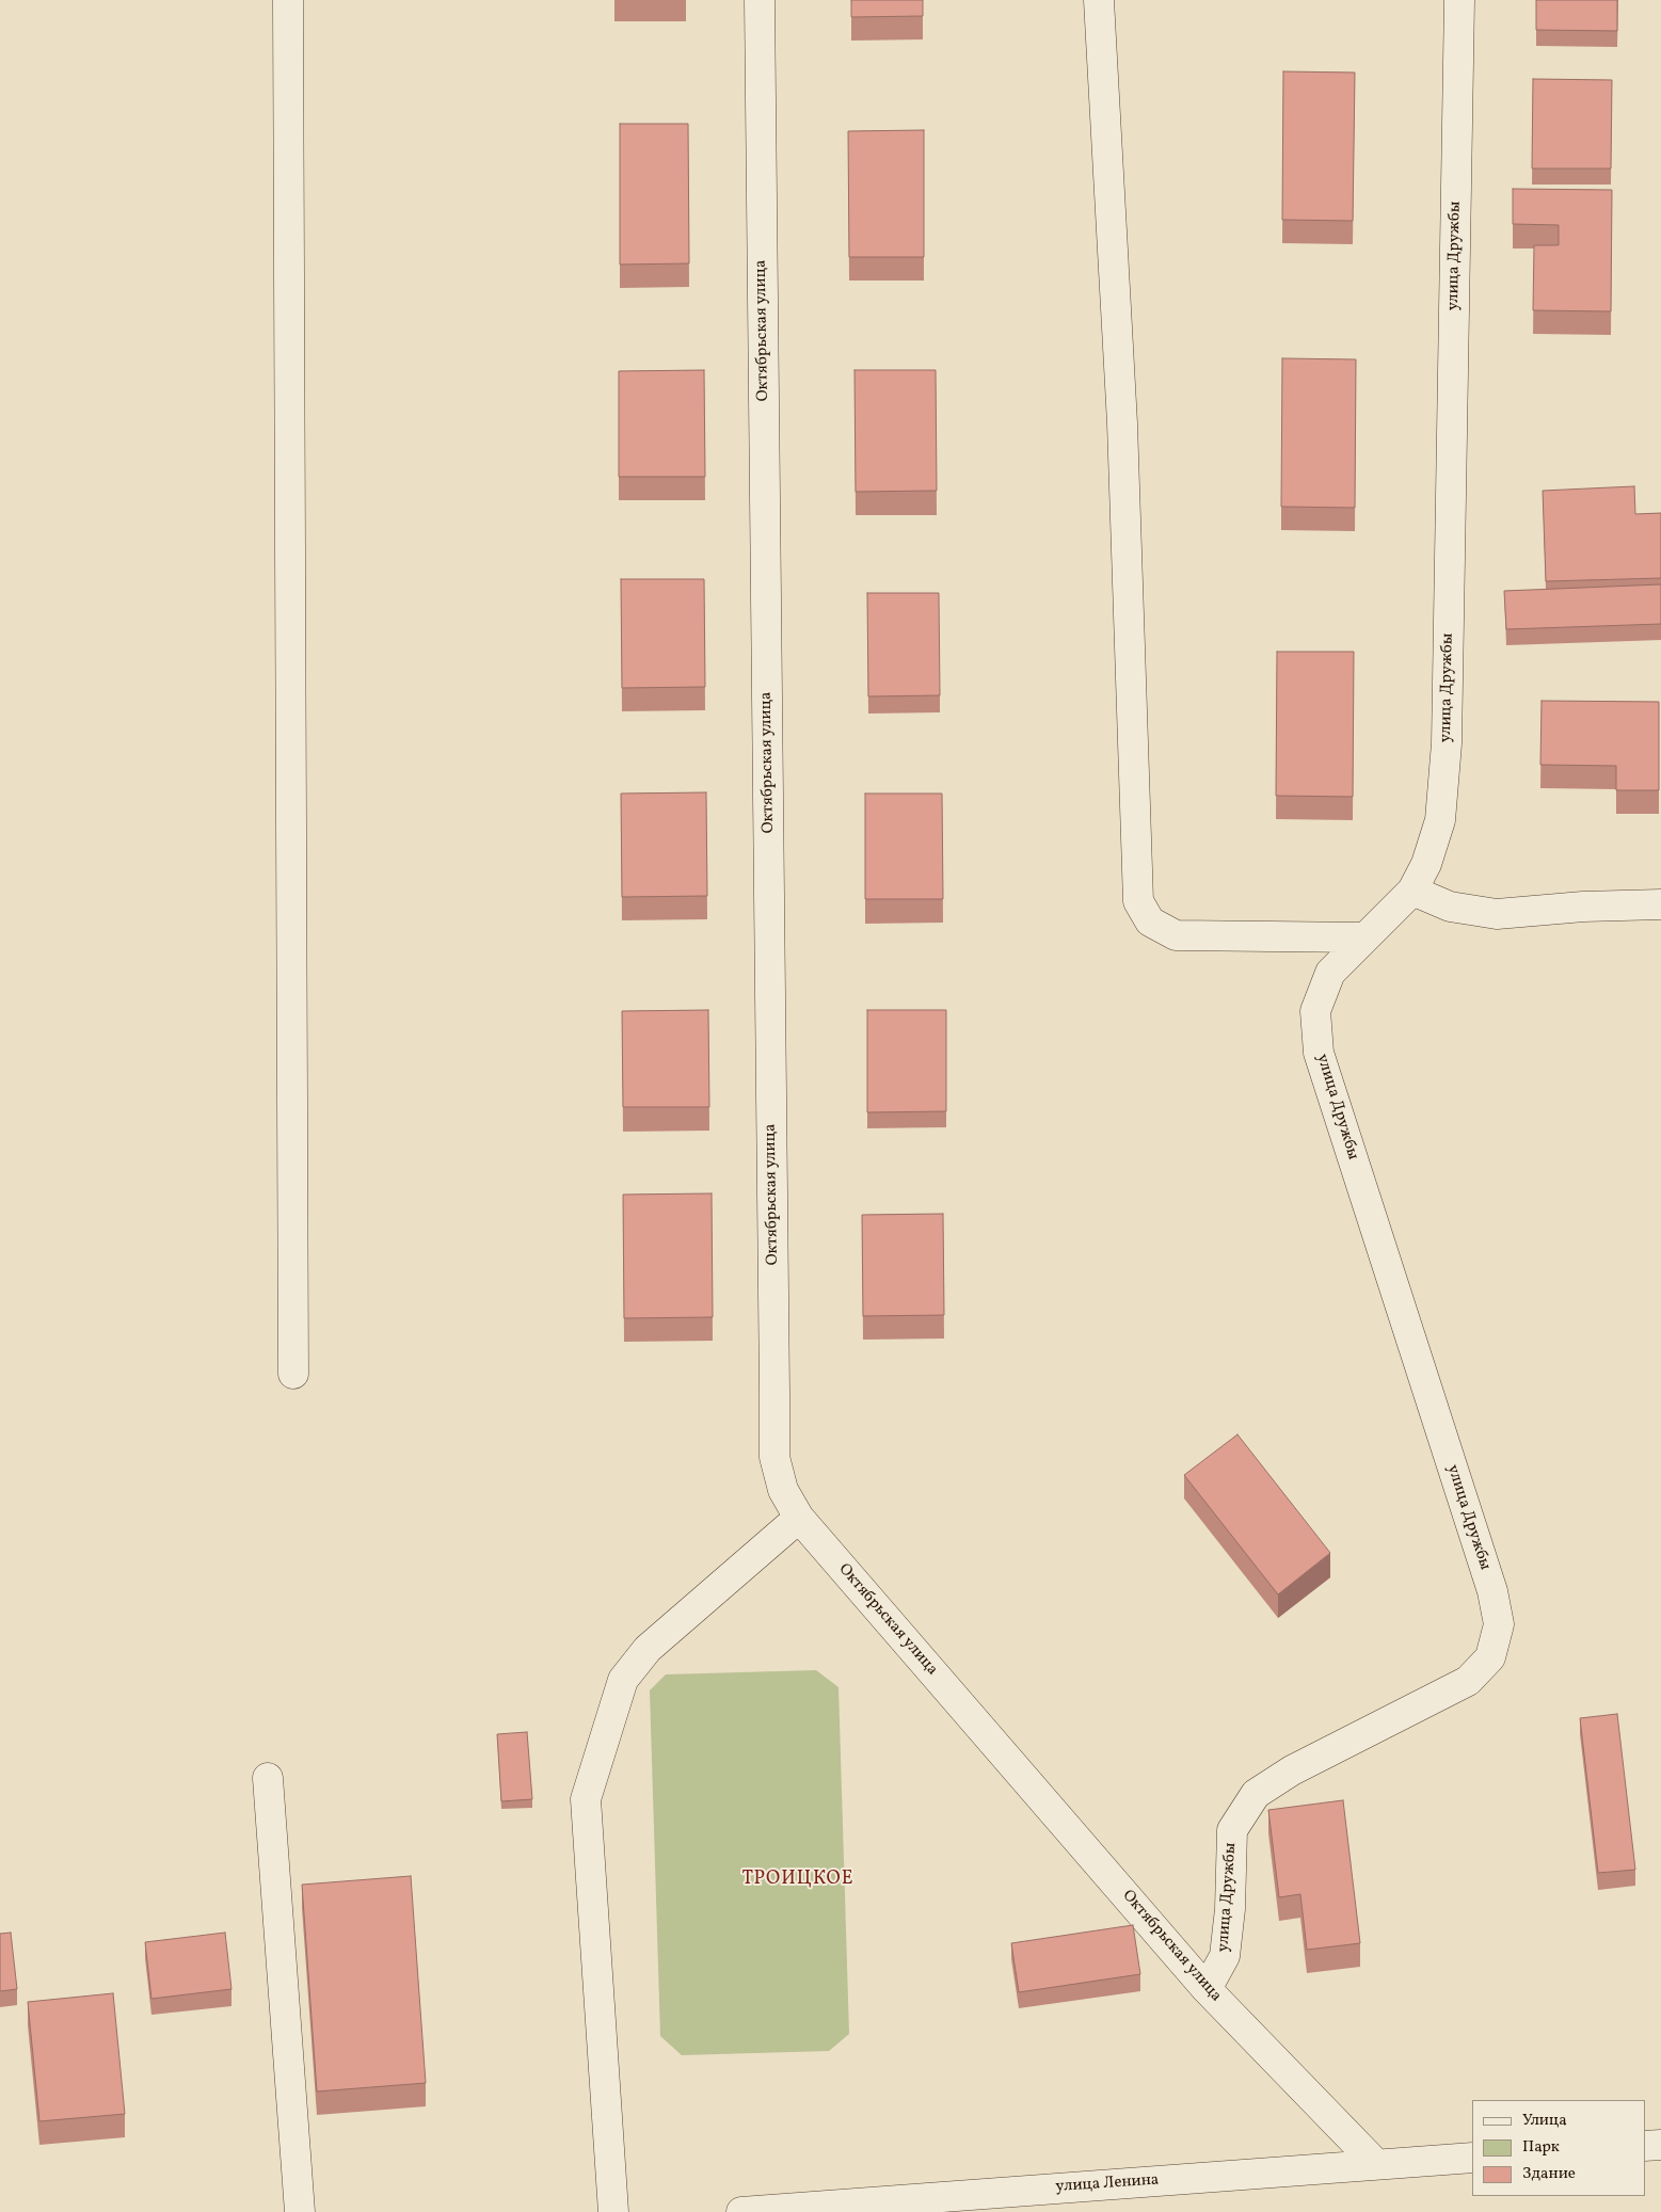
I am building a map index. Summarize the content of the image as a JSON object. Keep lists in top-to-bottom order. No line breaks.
{"streets":{"street":["улица Дружбы","Октябрьская улица","улица Ленина"]},"crossings":[["улица Дружбы","Октябрьская улица"],["Октябрьская улица","улица Ленина"]],"districts":["ТРОИЦКОЕ"],"legend":["Улица","Парк","Здание"]}
